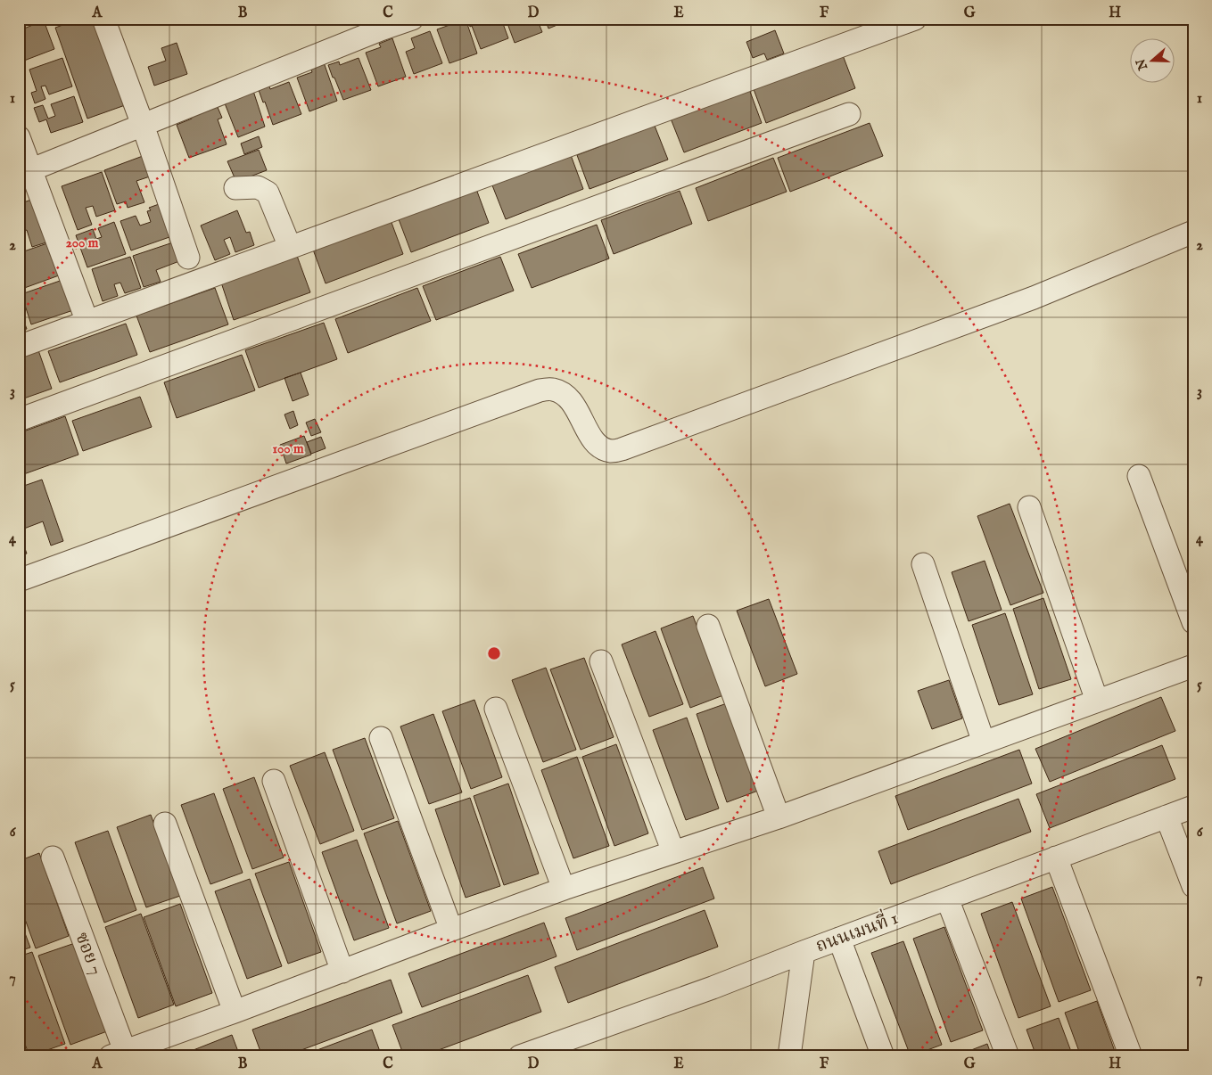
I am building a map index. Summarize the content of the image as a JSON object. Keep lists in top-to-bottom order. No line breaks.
{"streets":{"street":["ถนนเมนที่ 1","ซอย 7"]},"north":"left","grid":{"columns":["A","B","C","D","E","F","G","H"],"rows":["1","2","3","4","5","6","7"]},"rings":["200 m","100 m"]}
